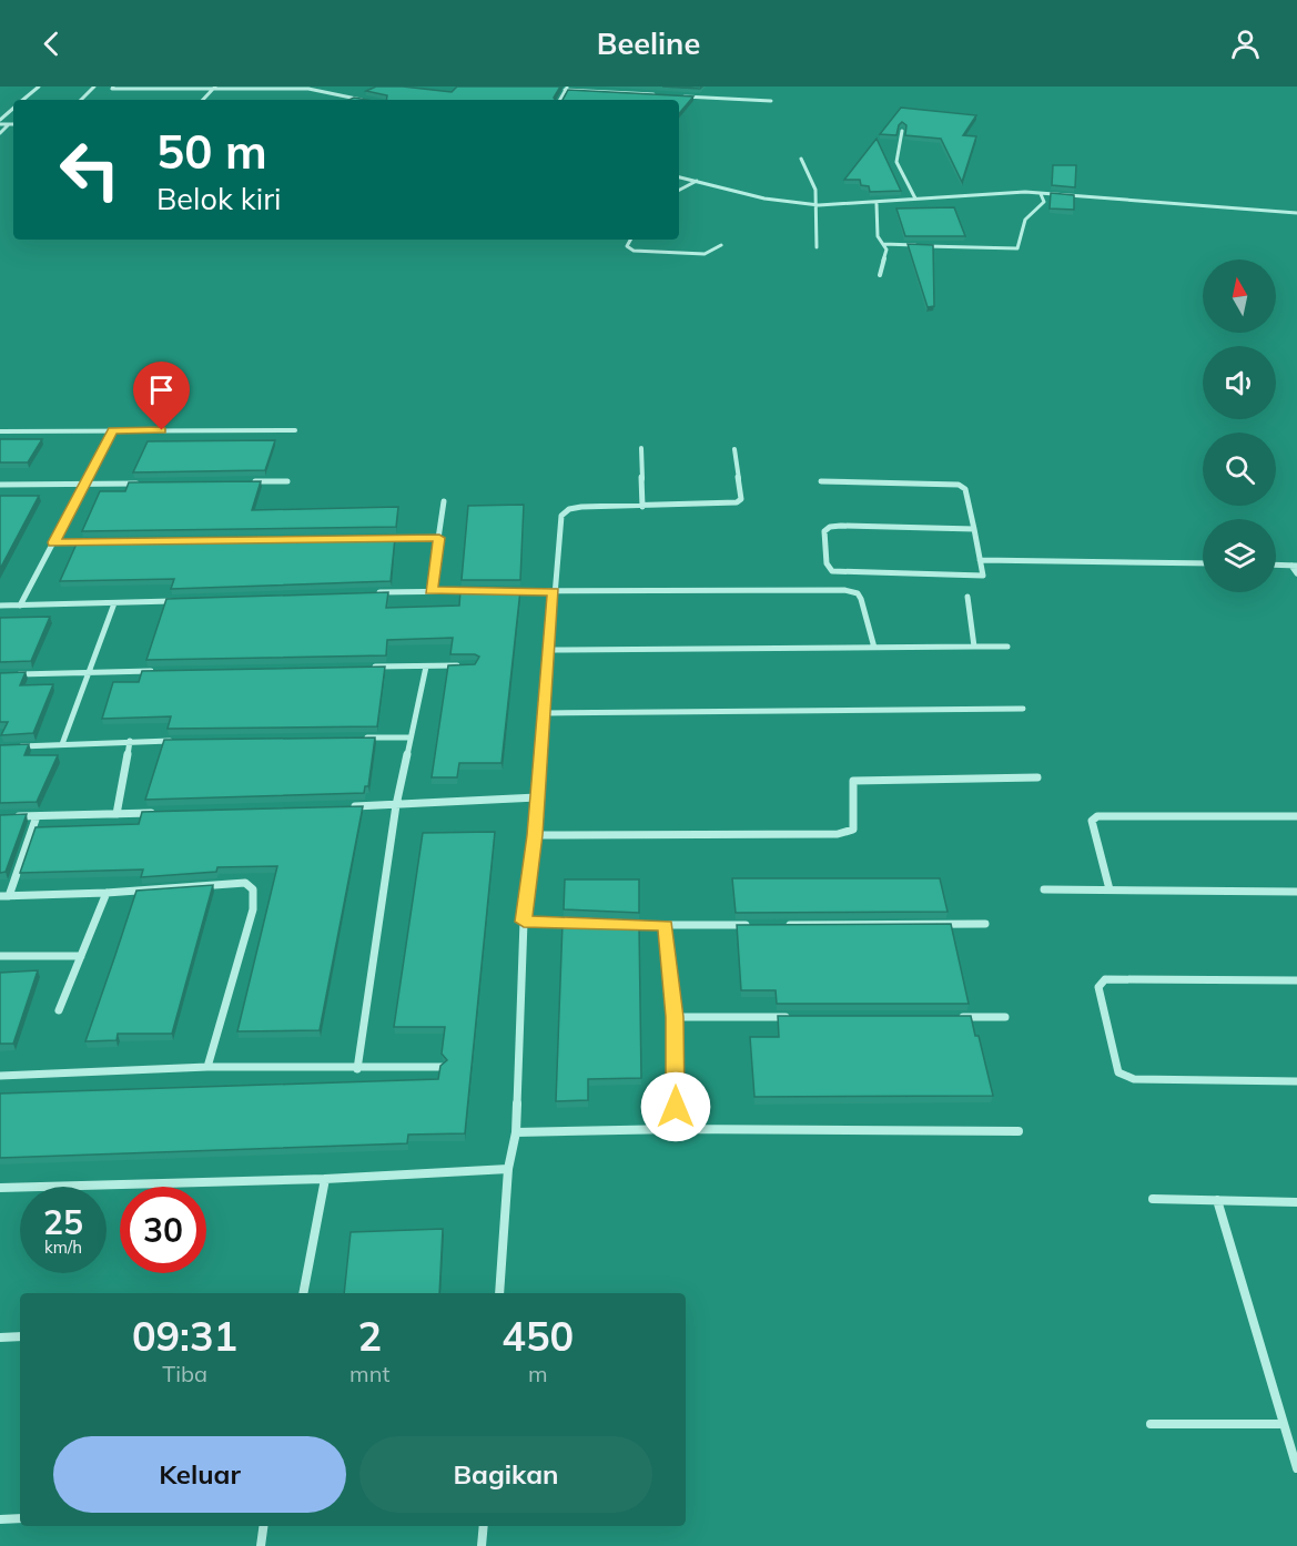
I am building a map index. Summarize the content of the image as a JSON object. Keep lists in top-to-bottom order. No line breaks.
{"north":"top","page":{"header":"Beeline","turn":["50 m","Belok kiri"],"speed":"25 km/h","limit":"30","eta":["09:31","Tiba","2","mnt","450","m"],"buttons":["Keluar","Bagikan"]}}
